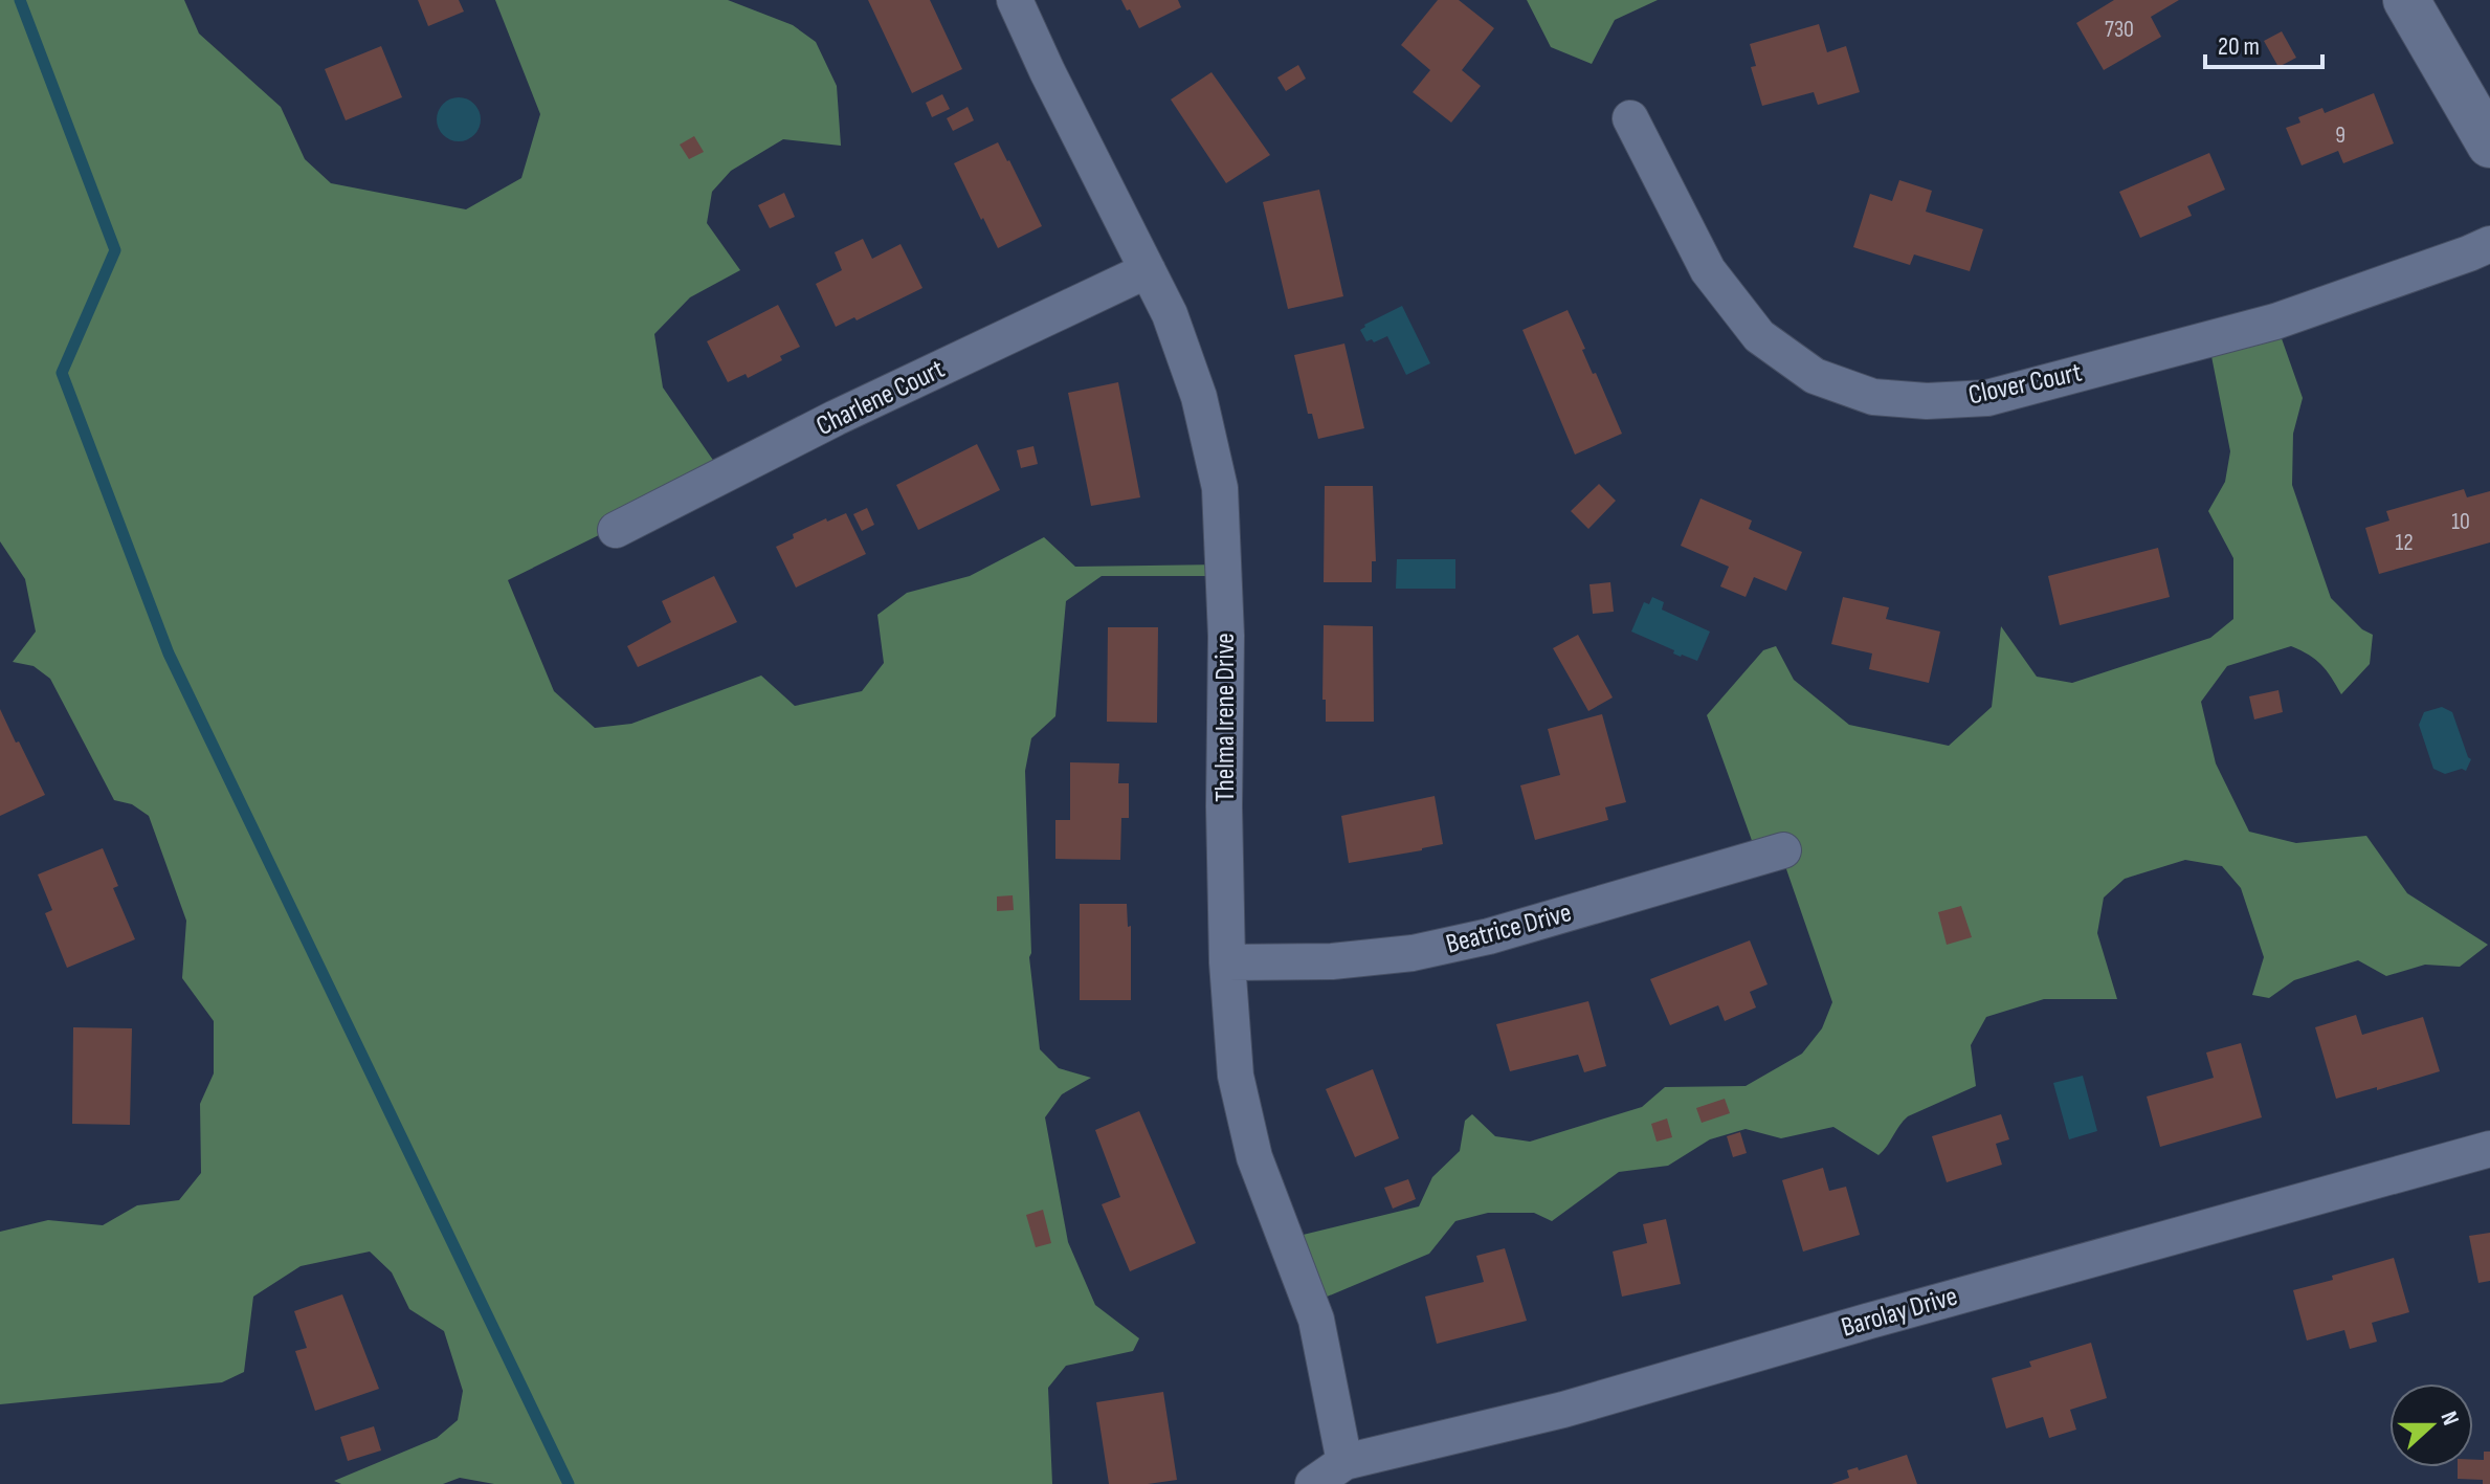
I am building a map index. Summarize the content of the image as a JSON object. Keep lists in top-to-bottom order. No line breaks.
{"streets":{"street":["Clover Court","Charlene Court","Thelma Irene Drive","Beatrice Drive","Barolay Drive"]},"crossings":[["Charlene Court","Thelma Irene Drive"],["Thelma Irene Drive","Beatrice Drive"],["Thelma Irene Drive","Barolay Drive"]],"house_numbers":["730","9","10","12"],"scale_bar":"20 m","north":"right"}
